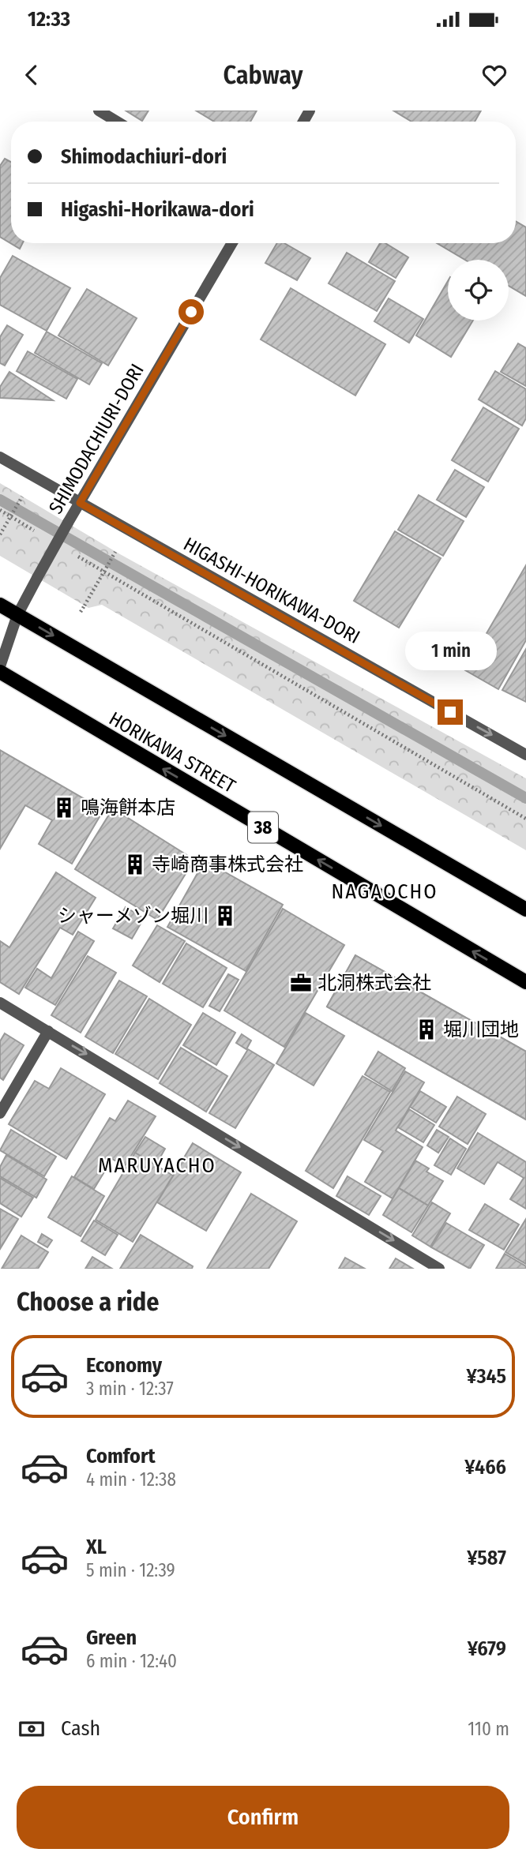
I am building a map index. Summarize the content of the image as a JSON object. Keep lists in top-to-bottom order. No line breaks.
{"streets":{"main road":["HORIKAWA STREET","38"],"street":["SHIMODACHIURI-DORI","HIGASHI-HORIKAWA-DORI"]},"crossings":[["SHIMODACHIURI-DORI","HIGASHI-HORIKAWA-DORI"]],"one_way":["HIGASHI-HORIKAWA-DORI"],"districts":["NAGAOCHO","MARUYACHO"],"places":{"building":["鳴海餅本店","寺崎商事株式会社","シャーメゾン堀川","堀川団地"],"office":["北洞株式会社"]},"page":{"status":"12:33","header":"Cabway","banner":["Shimodachiuri-dori","Higashi-Horikawa-dori"],"bubble":"1 min","heading":"Choose a ride","list":[{"name":"Economy","note":"3 min · 12:37","value":"¥345"},{"name":"Comfort","note":"4 min · 12:38","value":"¥466"},{"name":"XL","note":"5 min · 12:39","value":"¥587"},{"name":"Green","note":"6 min · 12:40","value":"¥679"}],"pay":["Cash","110 m"],"buttons":"Confirm"}}
